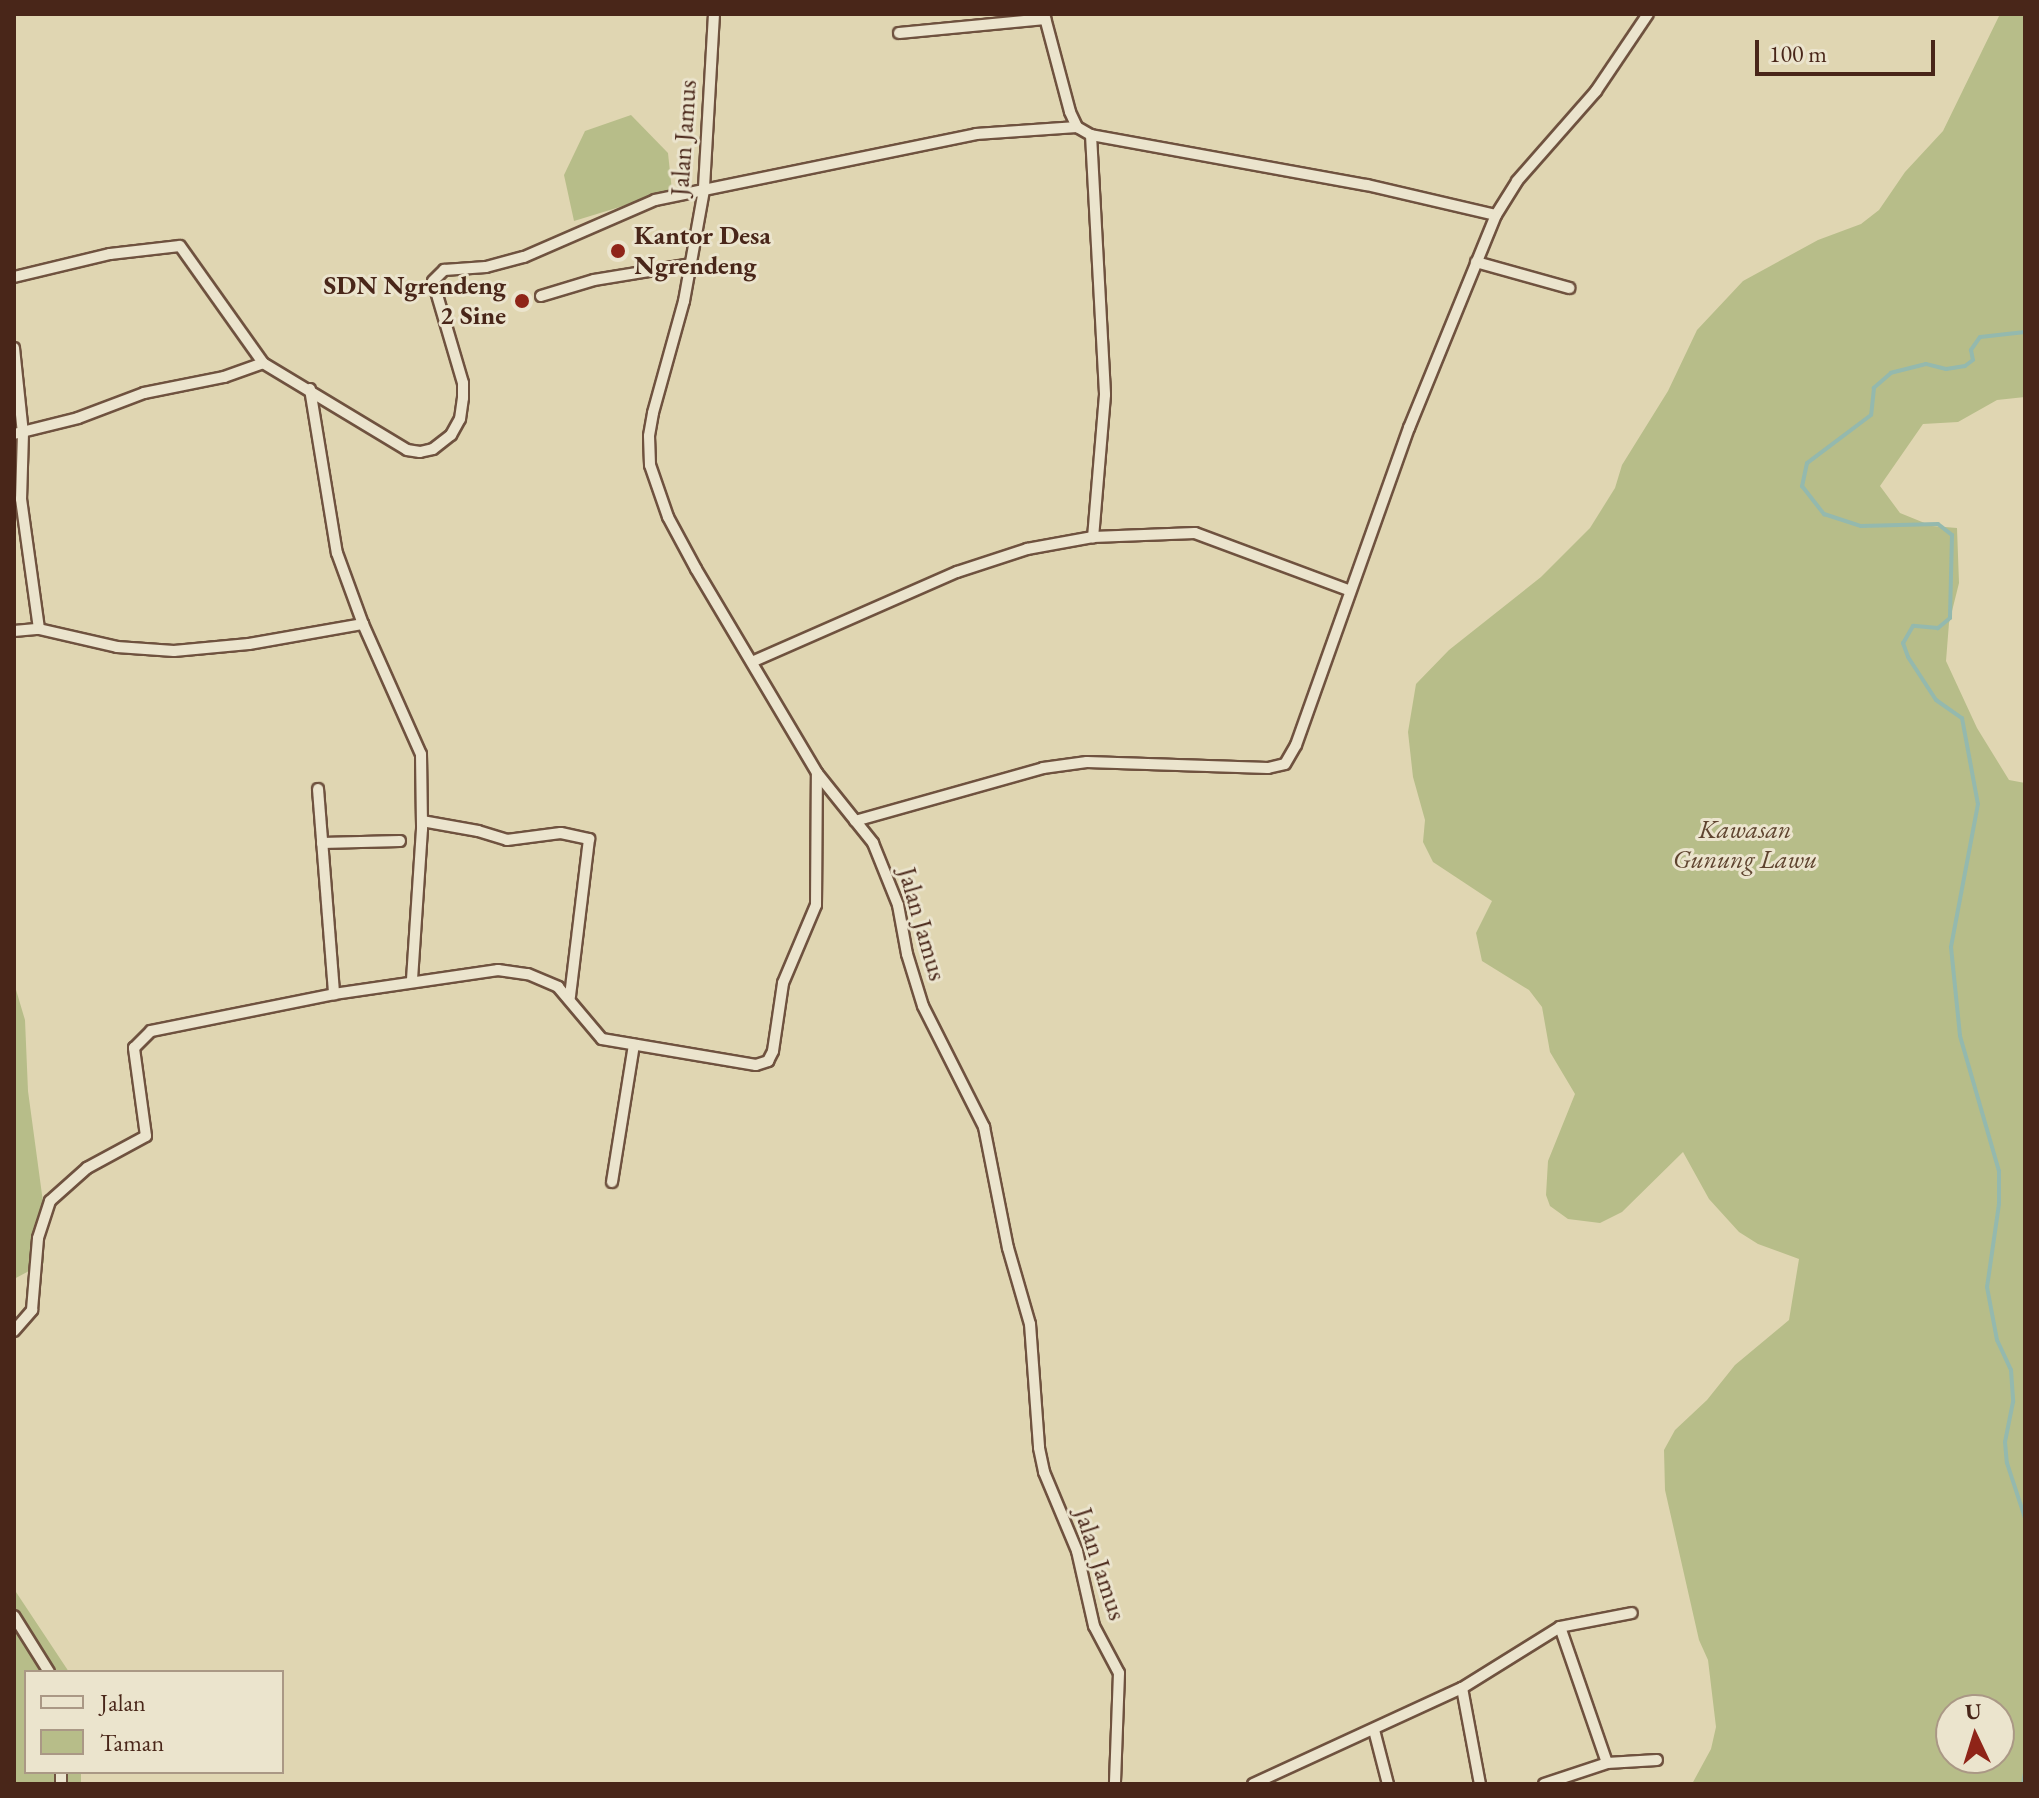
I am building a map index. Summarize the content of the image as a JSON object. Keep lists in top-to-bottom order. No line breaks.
{"streets":{"street":["Jalan Jamus"]},"parks":["Kawasan Gunung Lawu"],"places":["Kantor Desa Ngrendeng","SDN Ngrendeng 2 Sine"],"legend":["Jalan","Taman"],"scale_bar":"100 m","north":"top"}
